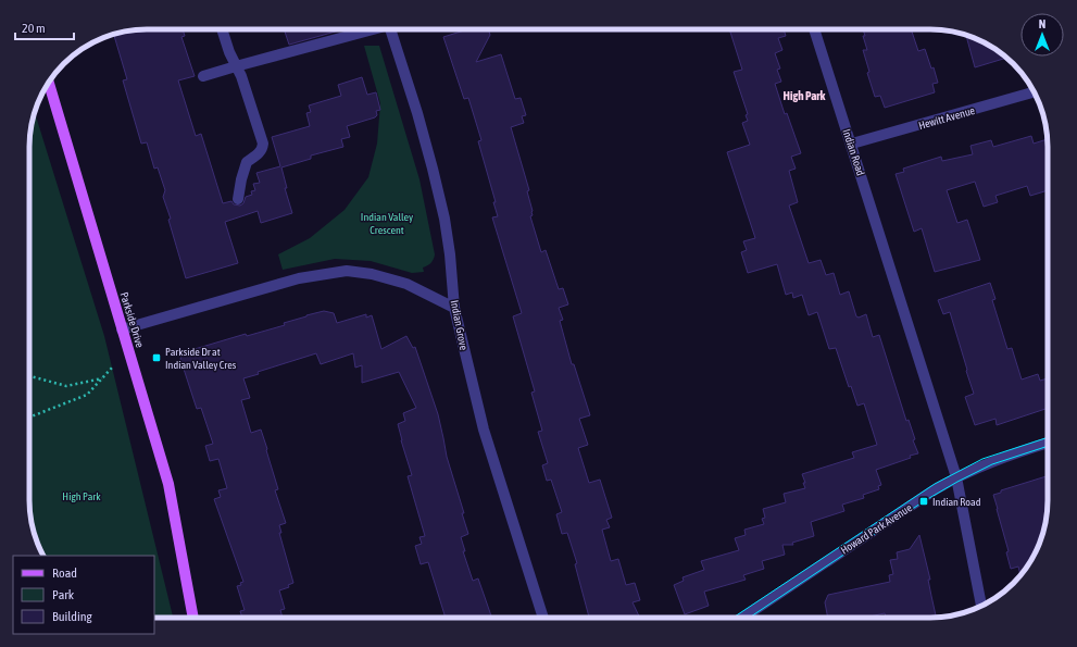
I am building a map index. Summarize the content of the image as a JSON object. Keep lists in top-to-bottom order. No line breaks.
{"streets":{"main road":["Parkside Drive"],"street":["Hewitt Avenue","Indian Road","Indian Grove","Howard Park Avenue"]},"crossings":[["Hewitt Avenue","Indian Road"],["Indian Road","Howard Park Avenue"]],"districts":["High Park"],"parks":["Indian Valley Crescent","High Park"],"places":{"transit":["Parkside Dr at Indian Valley Cres","Indian Road"]},"legend":["Road","Park","Building"],"scale_bar":"20 m","north":"top"}
